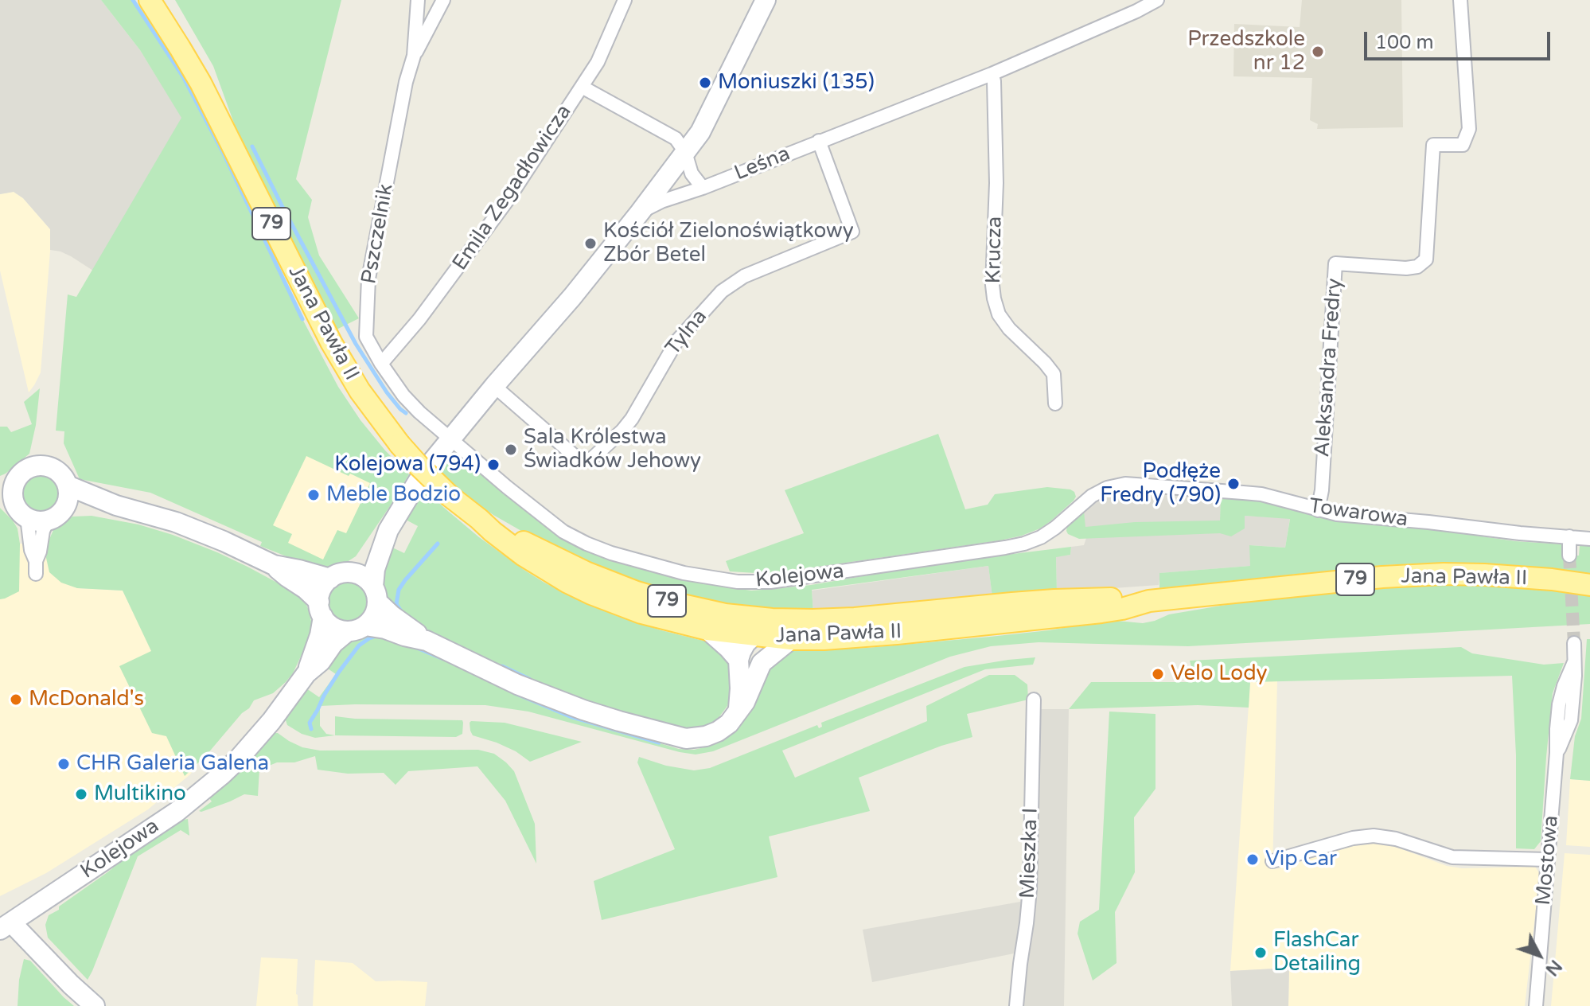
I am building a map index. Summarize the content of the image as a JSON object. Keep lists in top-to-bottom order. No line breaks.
{"streets":{"main road":["79","Jana Pawła II"],"street":["Leśna","Emila Zegadłowicza","Pszczelnik","Krucza","Tylna","Aleksandra Fredry","Towarowa","Kolejowa","Mieszka I","Mostowa"]},"crossings":[["Leśna","Pszczelnik"],["Leśna","Krucza"],["Leśna","Tylna"],["Leśna","Kolejowa"],["Emila Zegadłowicza","Pszczelnik"],["Pszczelnik","Kolejowa"],["Aleksandra Fredry","Towarowa"],["Towarowa","Kolejowa"]],"places":["Przedszkole nr 12","Moniuszki (135)","Kościół Zielonoświątkowy Zbór Betel","Sala Królestwa Świadków Jehowy","Kolejowa (794)","Podłęże Fredry (790)","Meble Bodzio","Velo Lody","McDonald's","CHR Galeria Galena","Multikino","Vip Car","FlashCar Detailing"],"scale_bar":"100 m","north":"bottom right"}
